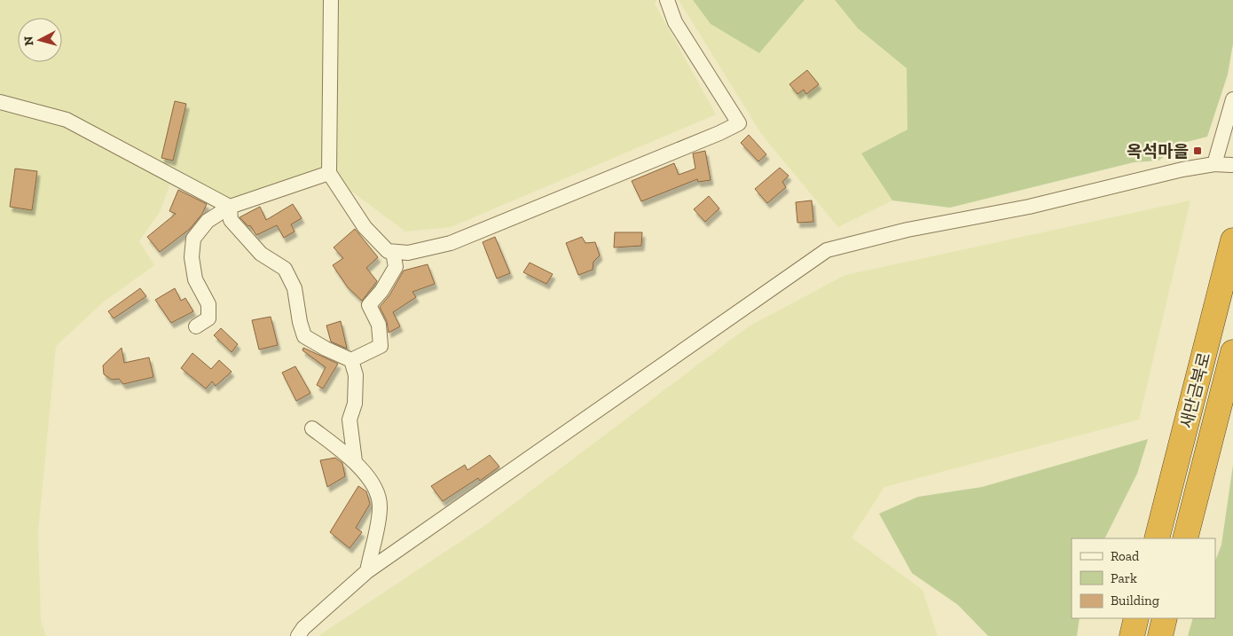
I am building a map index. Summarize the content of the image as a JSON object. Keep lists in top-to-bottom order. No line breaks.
{"streets":{"highway":["새만금북로"]},"places":{"transit":["옥석마을"]},"legend":["Road","Park","Building"],"north":"left"}
